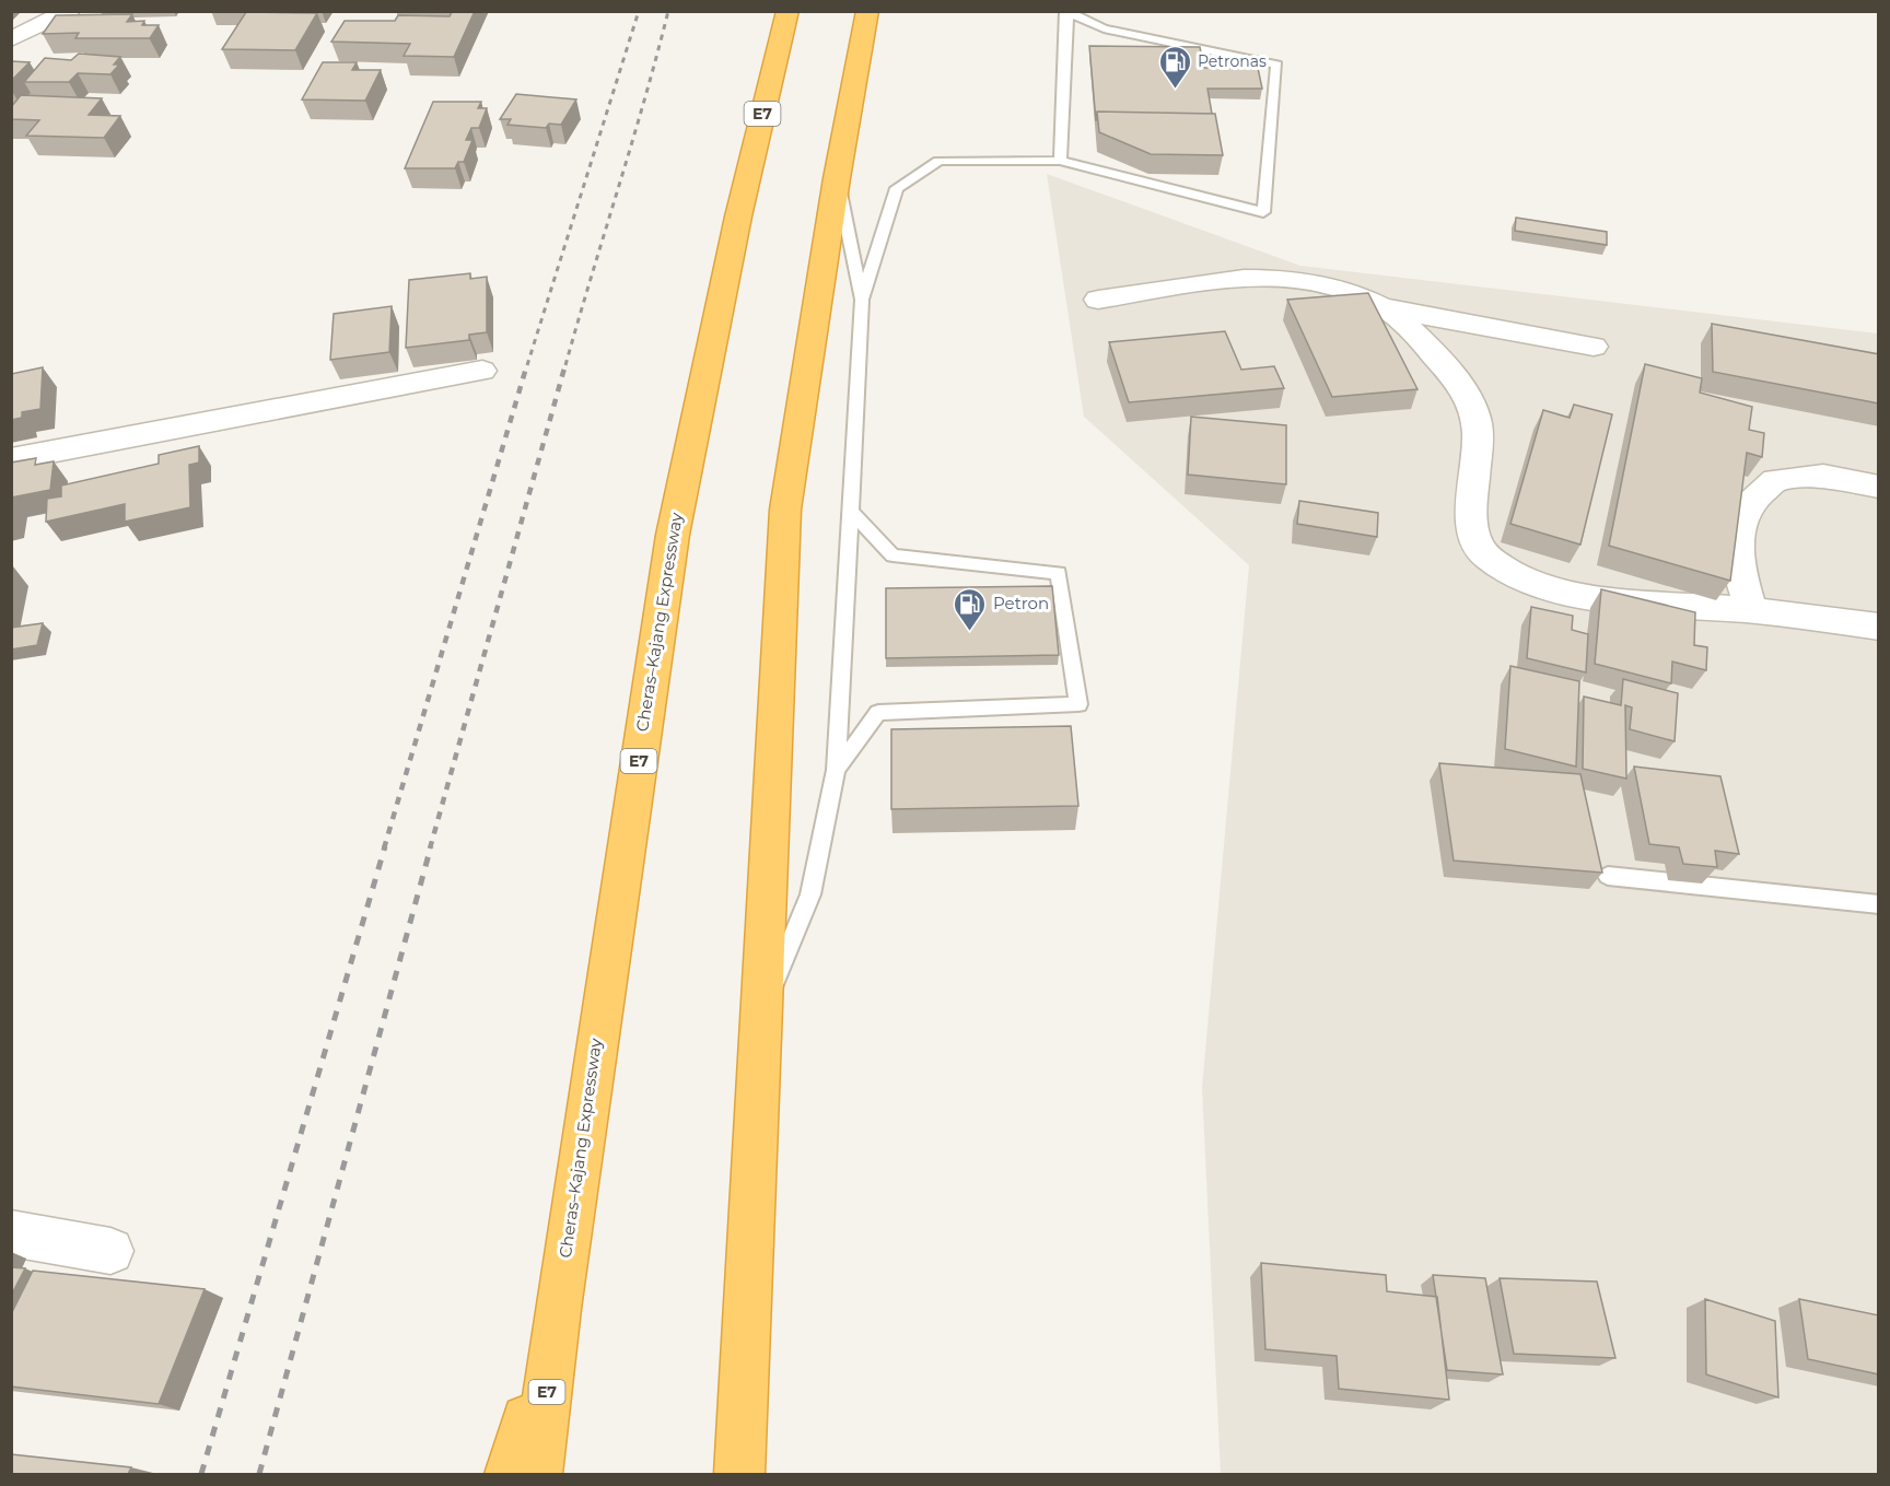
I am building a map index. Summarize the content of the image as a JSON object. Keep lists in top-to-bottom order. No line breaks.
{"streets":{"highway":["E7","Cheras–Kajang Expressway"]},"places":{"fuel station":["Petronas","Petron"]}}
